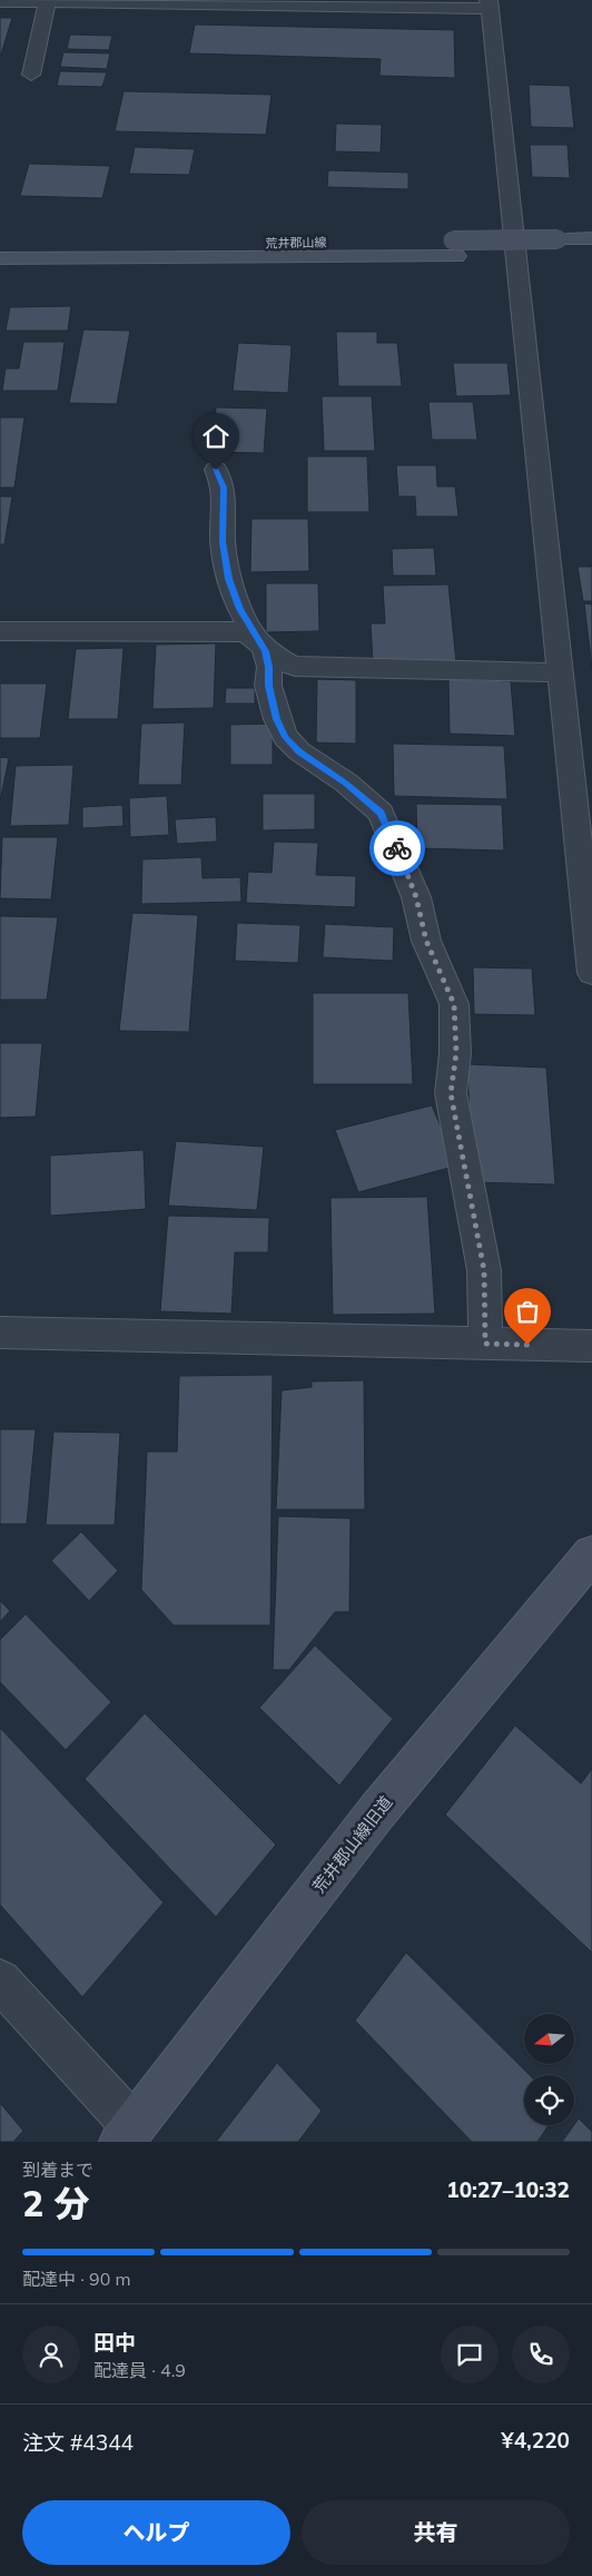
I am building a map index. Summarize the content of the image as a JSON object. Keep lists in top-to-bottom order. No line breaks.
{"streets":{"main road":["荒井郡山線","荒井郡山線旧道"]},"north":"left","page":{"heading":["2 分","到着まで","10:27–10:32"],"panel":["田中","配達員 · 4.9","注文 #4344","¥4,220"],"bar":"配達中 · 90 m","buttons":["ヘルプ","共有"]}}
